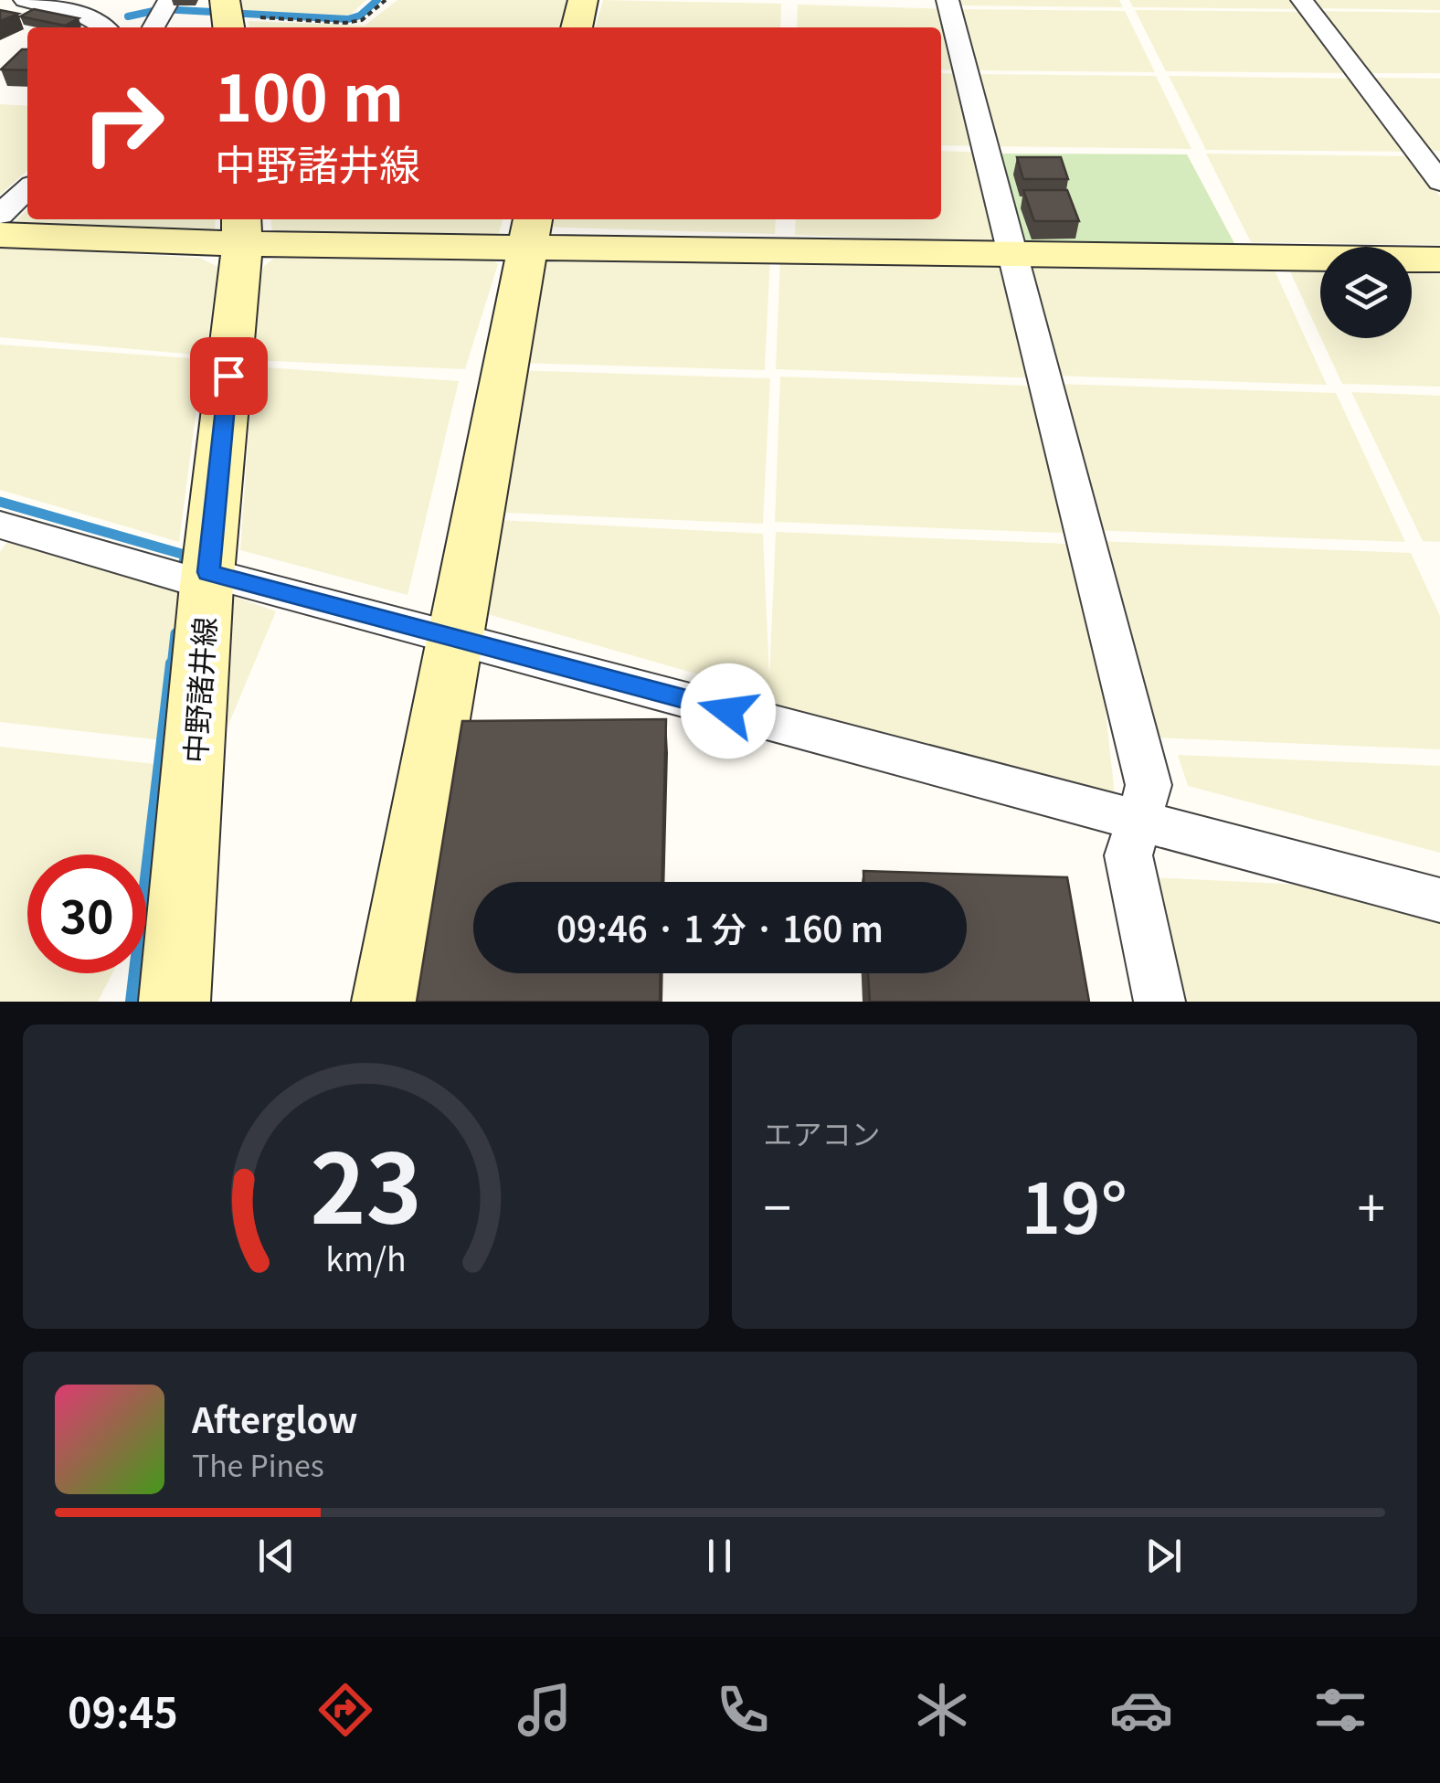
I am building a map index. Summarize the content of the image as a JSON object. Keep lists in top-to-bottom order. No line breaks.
{"streets":{"street":["中野諸井線"]},"page":{"turn":["100 m","中野諸井線"],"limit":"30","trip":"09:46 · 1 分 · 160 m","tile":"エアコン","heat":["−","19°","+"],"song":["Afterglow","The Pines"],"tabs":"09:45","gauge":["23","km/h"]}}
